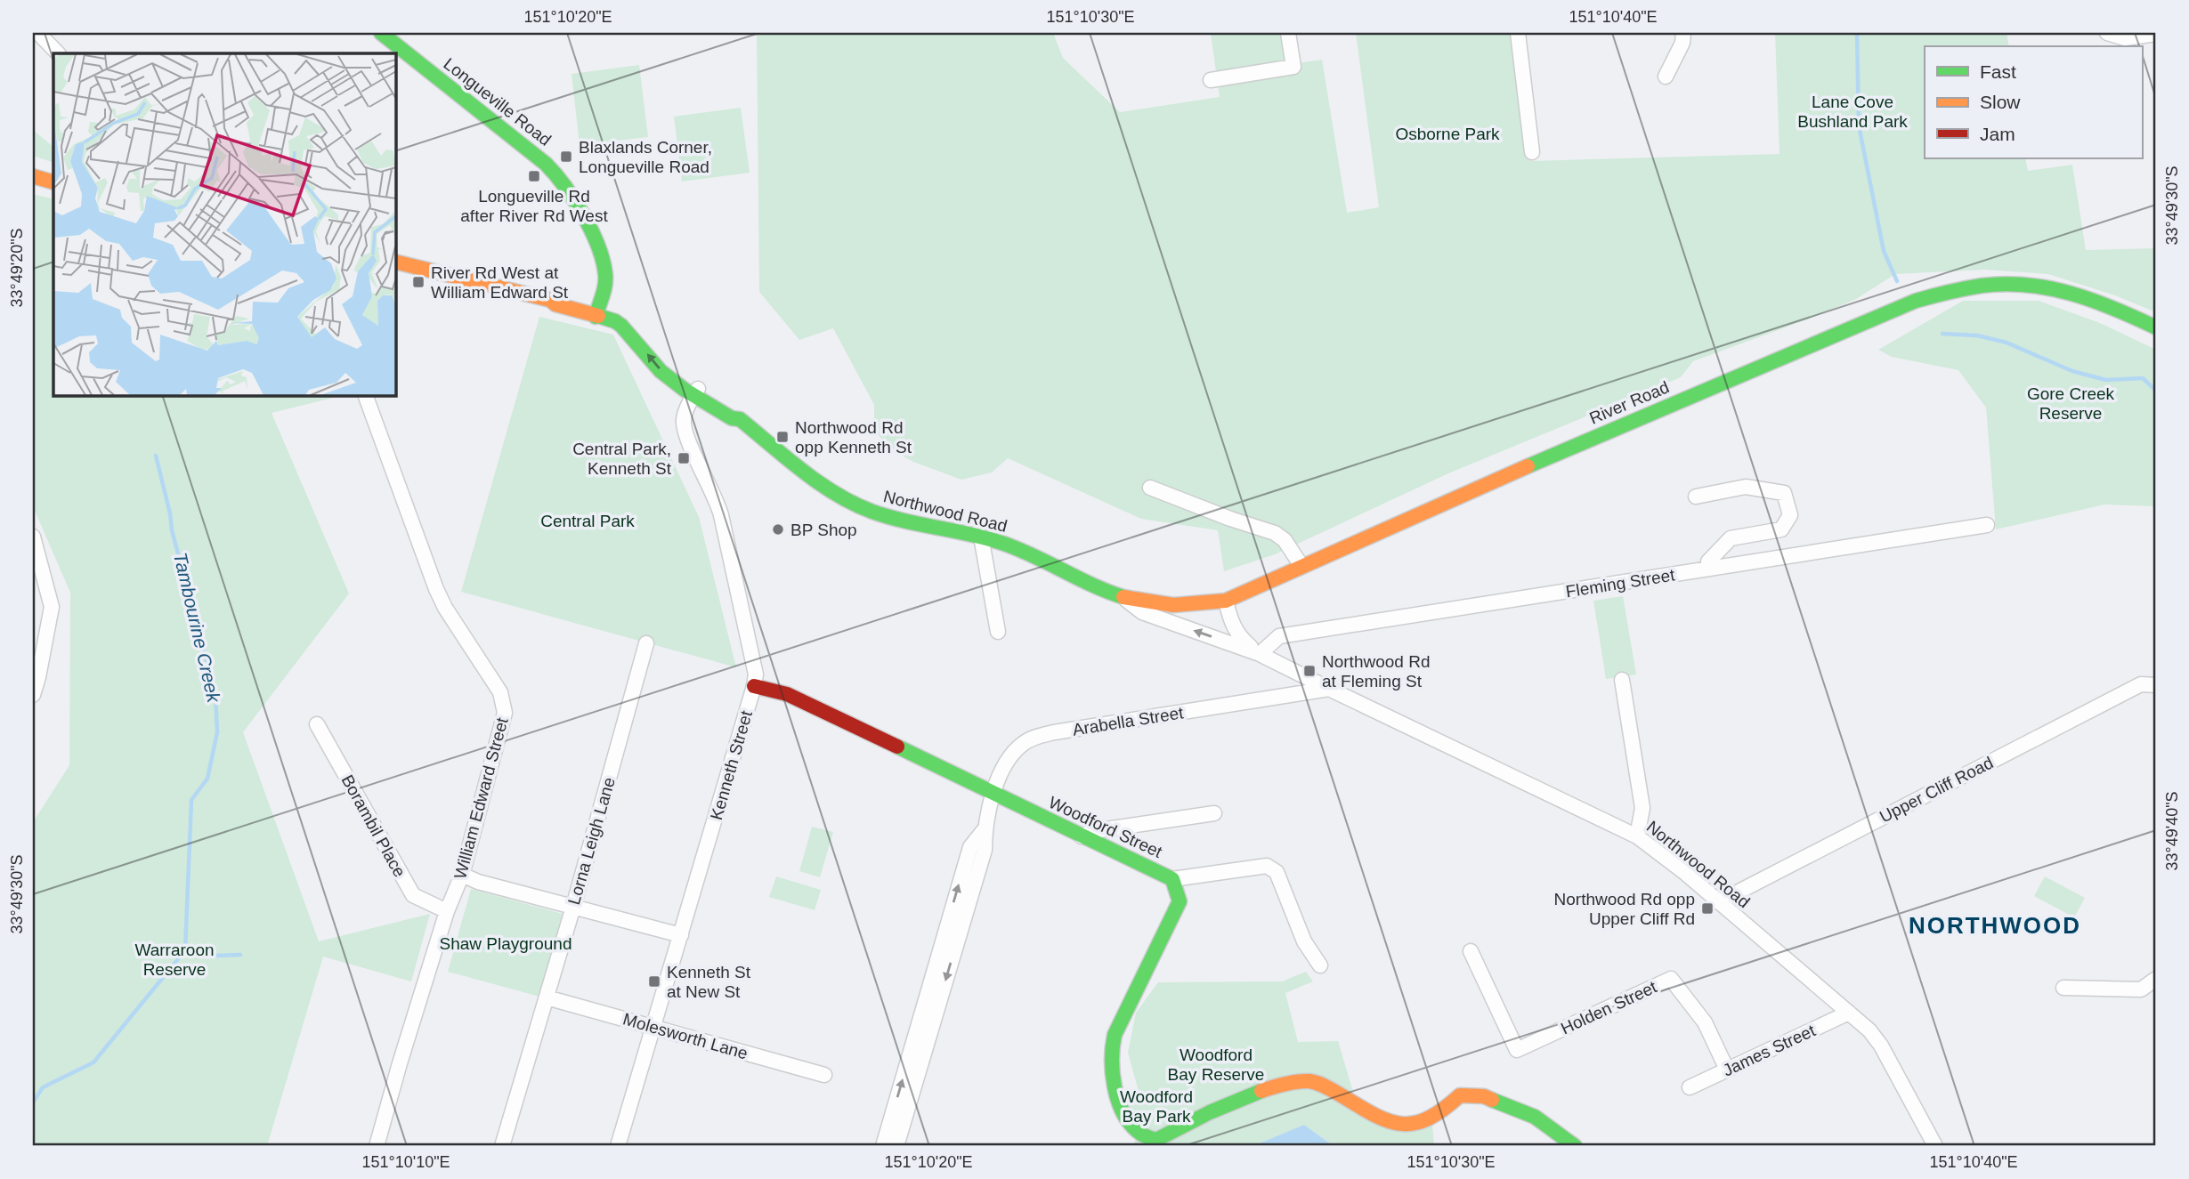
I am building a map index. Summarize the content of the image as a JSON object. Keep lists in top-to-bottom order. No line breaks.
{"streets":{"main road":["Longueville Road","River Road","Northwood Road","Woodford Street"],"street":["Fleming Street","Arabella Street","Kenneth Street","Upper Cliff Road","William Edward Street","Borambil Place","Lorna Leigh Lane","Holden Street","Molesworth Lane","James Street"]},"crossings":[["Longueville Road","Northwood Road"],["River Road","Northwood Road"],["Northwood Road","Fleming Street"],["Northwood Road","Arabella Street"],["Northwood Road","Kenneth Street"],["Northwood Road","Upper Cliff Road"],["Northwood Road","James Street"],["Arabella Street","Woodford Street"],["Kenneth Street","Woodford Street"],["Kenneth Street","Molesworth Lane"],["William Edward Street","Borambil Place"],["Lorna Leigh Lane","Molesworth Lane"],["Holden Street","James Street"]],"districts":["NORTHWOOD"],"water":["Tambourine Creek"],"parks":["Lane Cove Bushland Park","Osborne Park","Gore Creek Reserve","Central Park","Shaw Playground","Warraroon Reserve","Woodford Bay Reserve","Woodford Bay Park"],"places":{"transit":["Blaxlands Corner, Longueville Road","Longueville Rd after River Rd West","River Rd West at William Edward St","Northwood Rd opp Kenneth St","Central Park, Kenneth St","Northwood Rd at Fleming St","Northwood Rd opp Upper Cliff Rd","Kenneth St at New St"],"other":["BP Shop"]},"legend":["Fast","Slow","Jam"],"coordinates":["151°10'20\"E","151°10'30\"E","151°10'40\"E","33°49'30\"S","33°49'20\"S","33°49'40\"S","151°10'10\"E"]}
